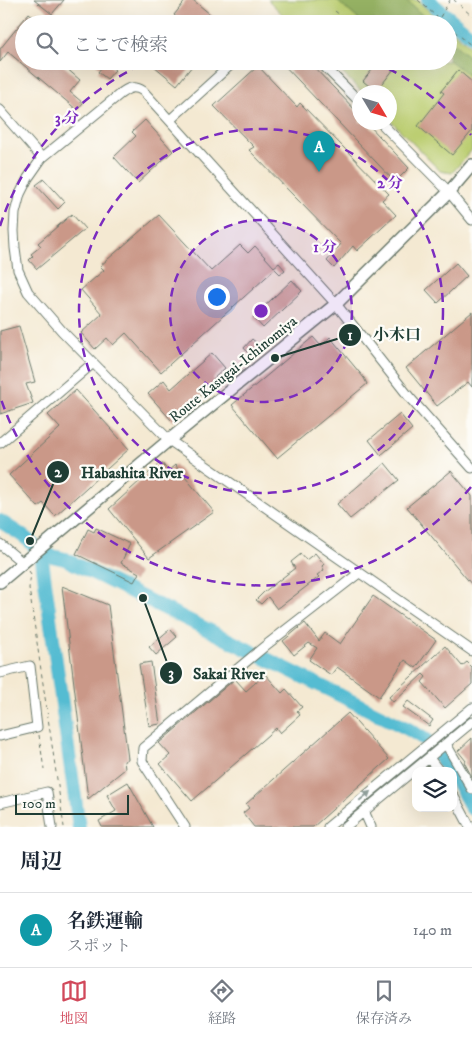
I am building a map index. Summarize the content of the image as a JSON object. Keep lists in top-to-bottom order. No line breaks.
{"streets":{"main road":["Route Kasugai-Ichinomiya"]},"places":["小木口","Habashita River","Sakai River"],"scale_bar":"100 m","north":"bottom right","page":{"search":"ここで検索","pins":"A","scale":"100 m","heading":"周辺","list":[{"mark":"A","name":"名鉄運輸","note":"スポット","value":"140 m"}],"nav":["地図","経路","保存済み"]},"rings":["3 分","2 分","1 分"]}
